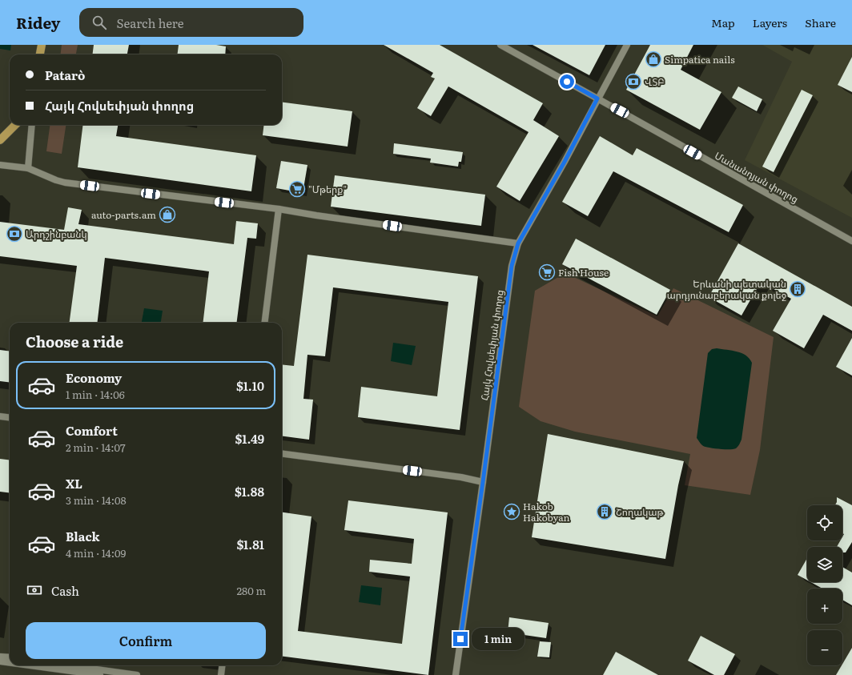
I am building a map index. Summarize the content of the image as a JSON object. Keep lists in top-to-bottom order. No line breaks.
{"streets":{"street":["Մանանդյան փողոց","Հայկ Հովսեփյան փողոց"]},"crossings":[["Մանանդյան փողոց","Հայկ Հովսեփյան փողոց"]],"places":{"shop":["Simpatica nails","auto-parts.am"],"bank":["ՎՏԲ","Արդշինբանկ"],"supermarket":["\"Մթերք\"","Fish House"],"building":["Երևանի պետական արդյունաբերական քոլեջ","Շողակաթ"],"place":["Hakob Hakobyan"]},"page":{"header":"Ridey","search":"Search here","nav":["Map","Layers","Share"],"banner":["Patarò","Հայկ Հովսեփյան փողոց"],"heading":"Choose a ride","list":[{"name":"Economy","note":"1 min · 14:06","value":"$1.10"},{"name":"Comfort","note":"2 min · 14:07","value":"$1.49"},{"name":"XL","note":"3 min · 14:08","value":"$1.88"},{"name":"Black","note":"4 min · 14:09","value":"$1.81"}],"map_buttons":["+","−"],"pay":["Cash","280 m"],"buttons":"Confirm","bubble":"1 min"}}
